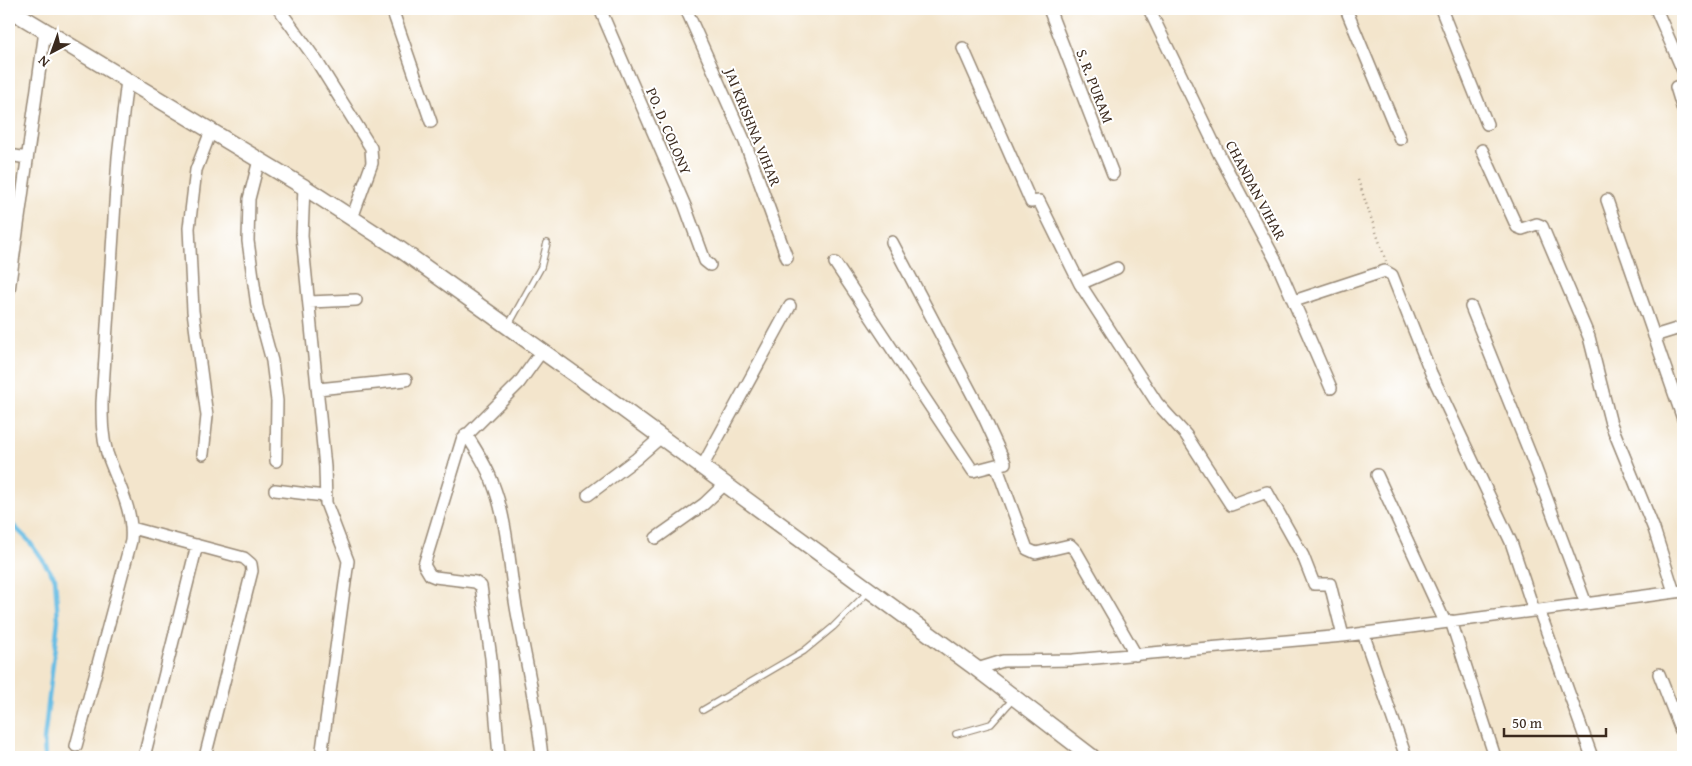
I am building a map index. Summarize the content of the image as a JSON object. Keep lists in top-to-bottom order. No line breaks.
{"streets":{"street":["S. R. PURAM","JAI KRISHNA VIHAR","PO. D. COLONY","CHANDAN VIHAR"]},"scale_bar":"50 m","north":"bottom left"}
